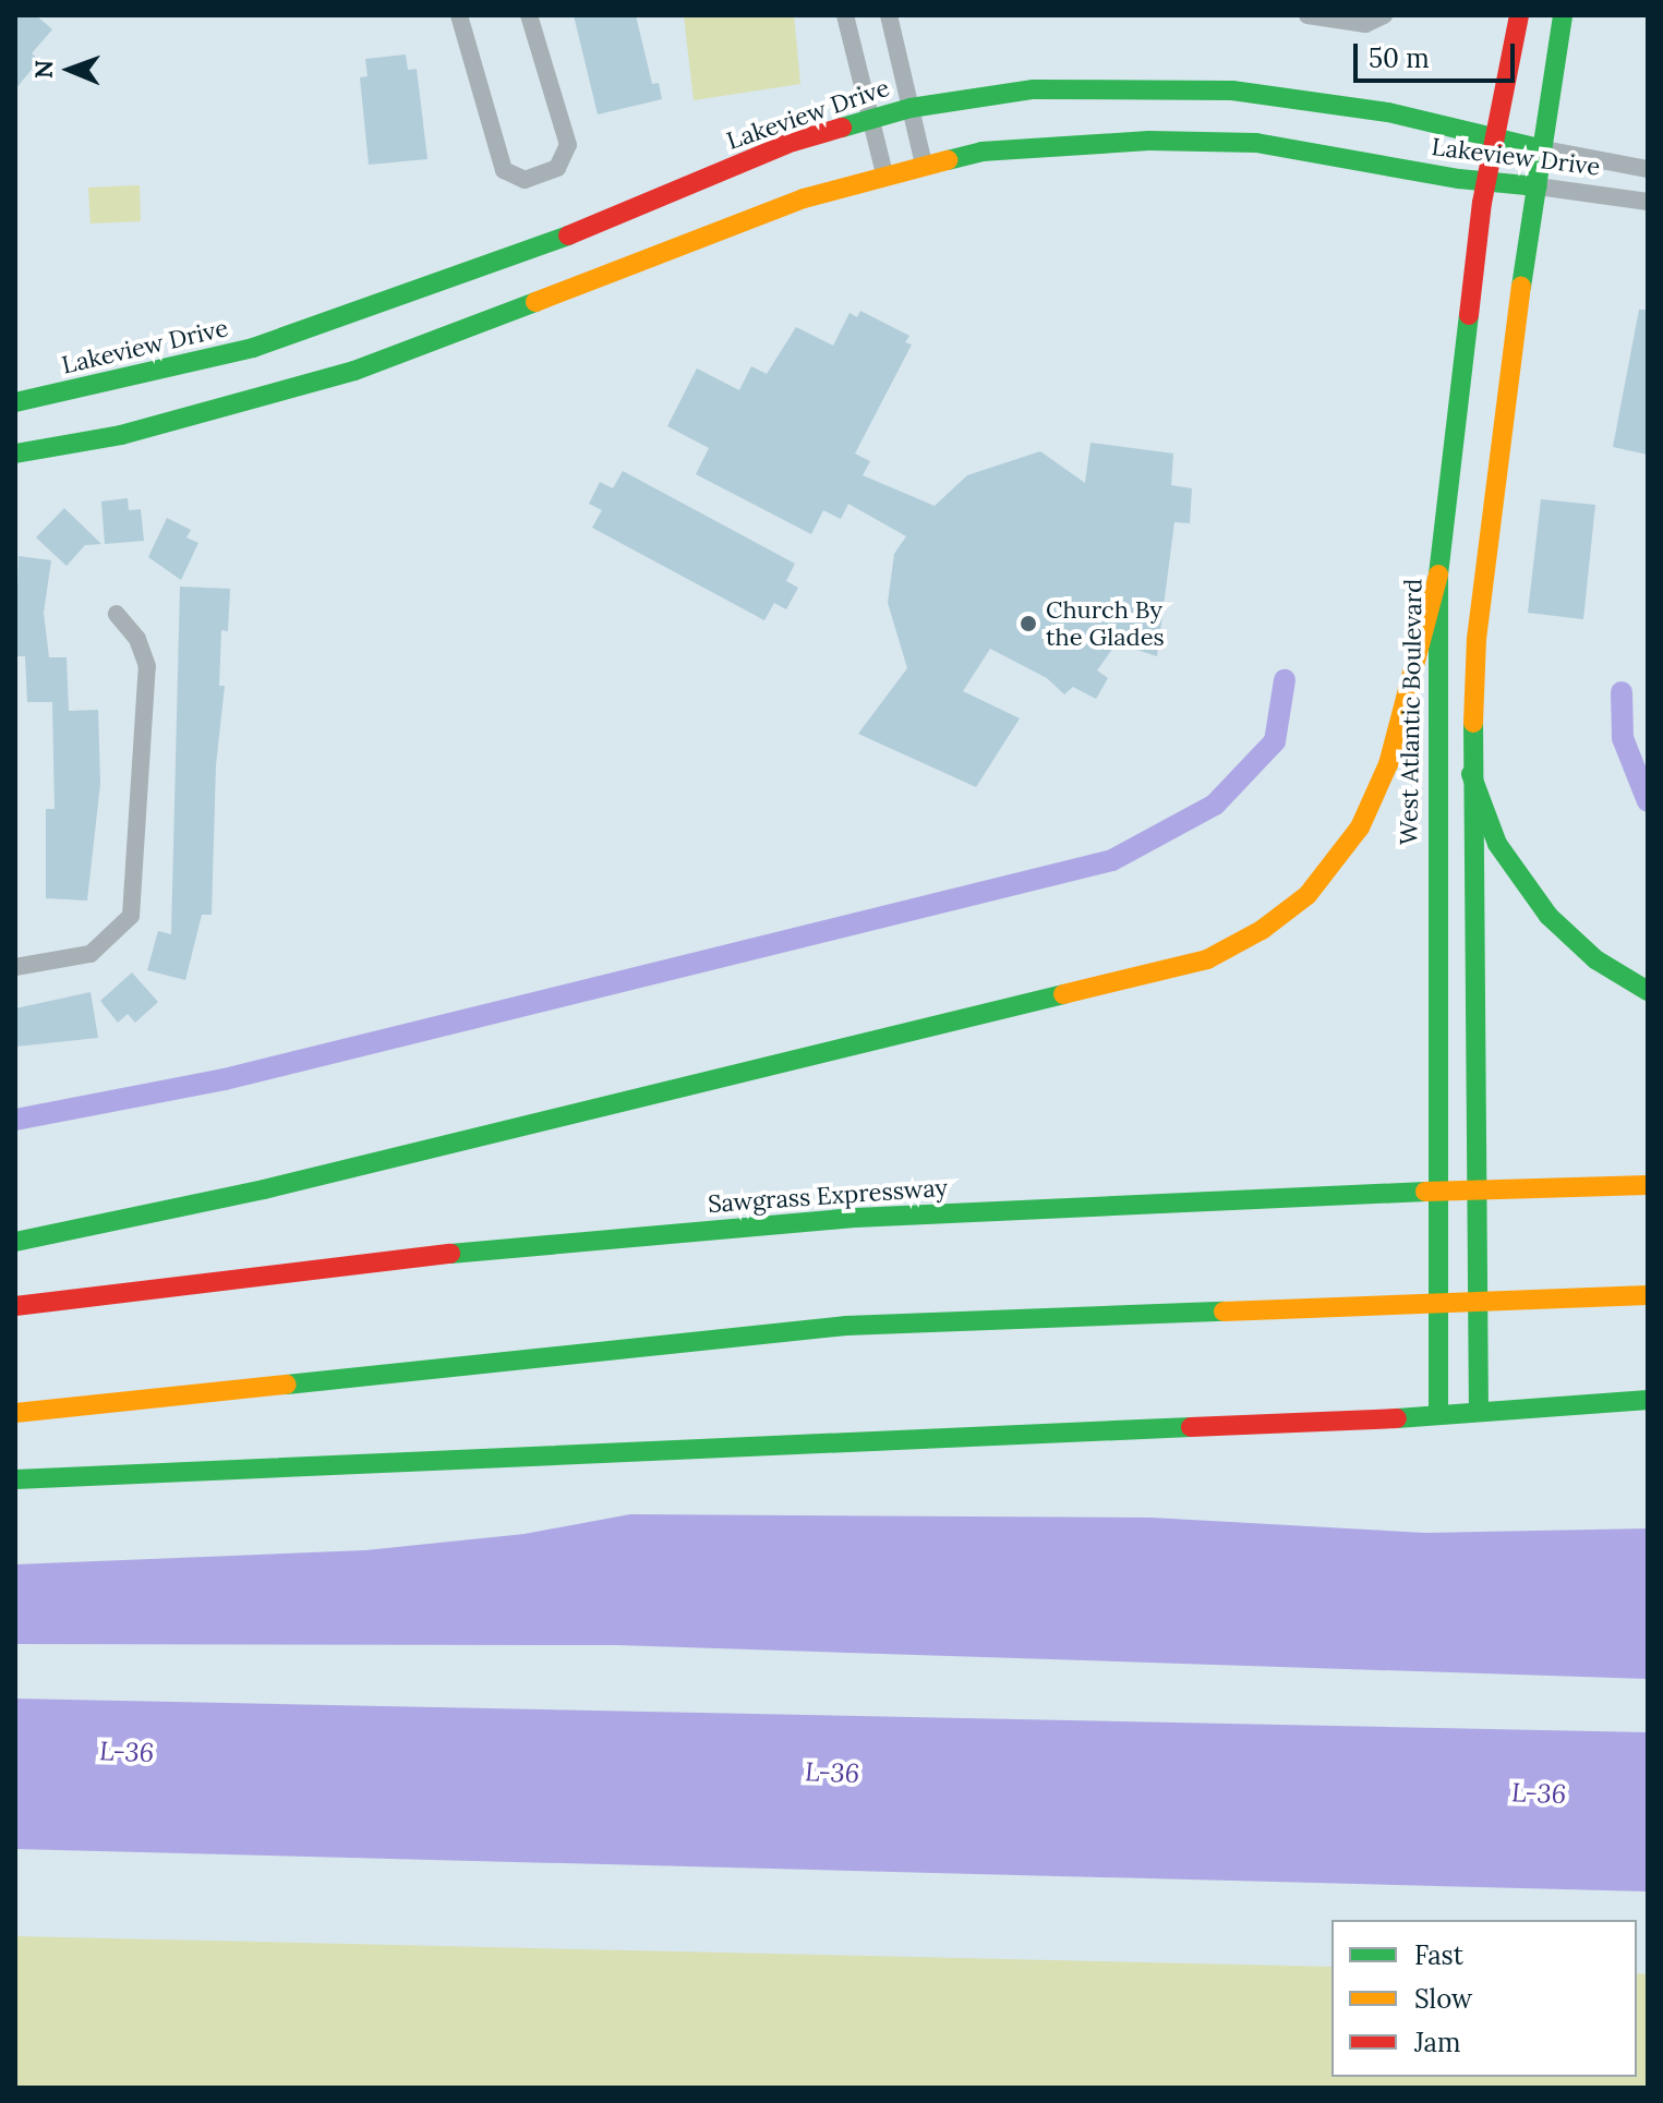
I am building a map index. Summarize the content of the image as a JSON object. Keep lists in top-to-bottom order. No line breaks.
{"streets":{"main road":["Lakeview Drive","West Atlantic Boulevard","Sawgrass Expressway"]},"crossings":[["Lakeview Drive","West Atlantic Boulevard"]],"water":["L-36"],"places":["Church By the Glades"],"legend":["Fast","Slow","Jam"],"scale_bar":"50 m","north":"left"}
